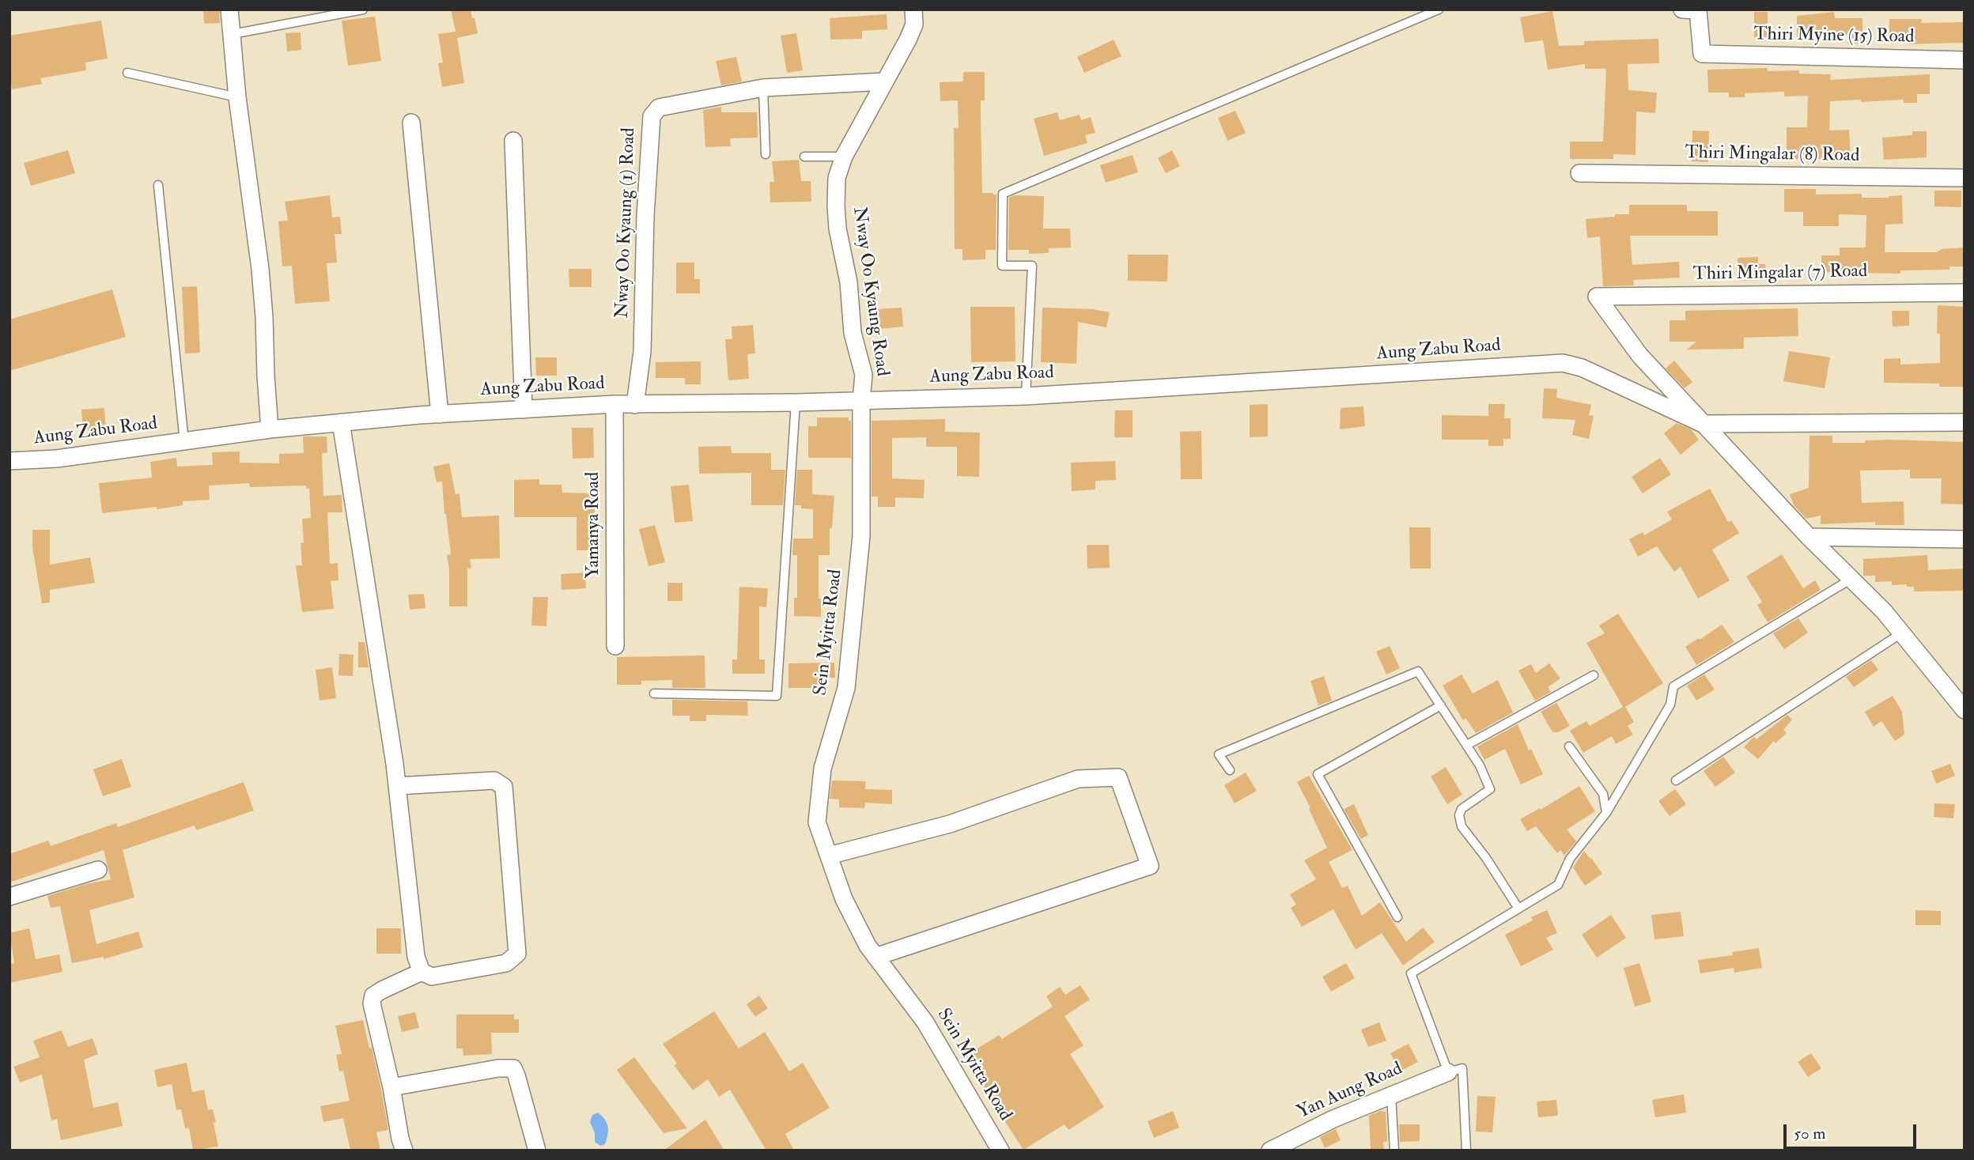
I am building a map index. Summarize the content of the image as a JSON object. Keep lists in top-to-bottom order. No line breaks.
{"streets":{"street":["Thiri Mingalar (8) Road","Nway Oo Kyaung (1) Road","Nway Oo Kyaung Road","Aung Zabu Road","Yamanya Road","Sein Myitta Road","Yan Aung Road"]},"crossings":[["Nway Oo Kyaung (1) Road","Nway Oo Kyaung Road"],["Nway Oo Kyaung (1) Road","Aung Zabu Road"],["Nway Oo Kyaung Road","Aung Zabu Road"],["Nway Oo Kyaung Road","Sein Myitta Road"],["Aung Zabu Road","Yamanya Road"],["Aung Zabu Road","Sein Myitta Road"]],"scale_bar":"50 m"}
